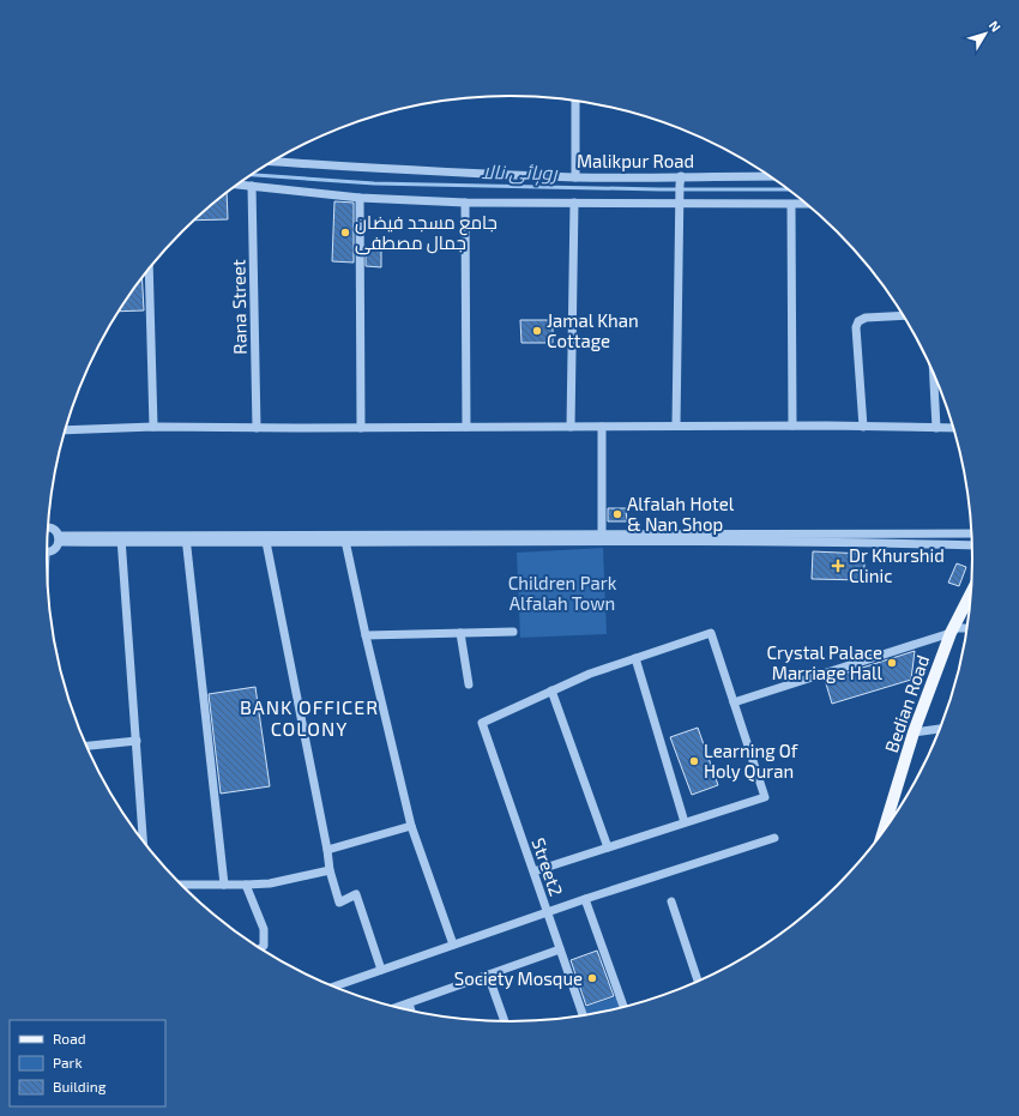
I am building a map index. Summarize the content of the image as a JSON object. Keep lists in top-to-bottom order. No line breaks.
{"streets":{"main road":["Bedian Road"],"street":["Malikpur Road","Rana Street","Street2"]},"districts":["BANK OFFICER COLONY"],"water":["روہائی نالا"],"parks":["Children Park Alfalah Town"],"places":{"other":["جامع مسجد فیضان جمال مصطفی","Jamal Khan Cottage","Alfalah Hotel & Nan Shop","Crystal Palace Marriage Hall","Learning Of Holy Quran","Society Mosque"],"health":["Dr Khurshid Clinic"]},"legend":["Road","Park","Building"],"north":"top right"}
